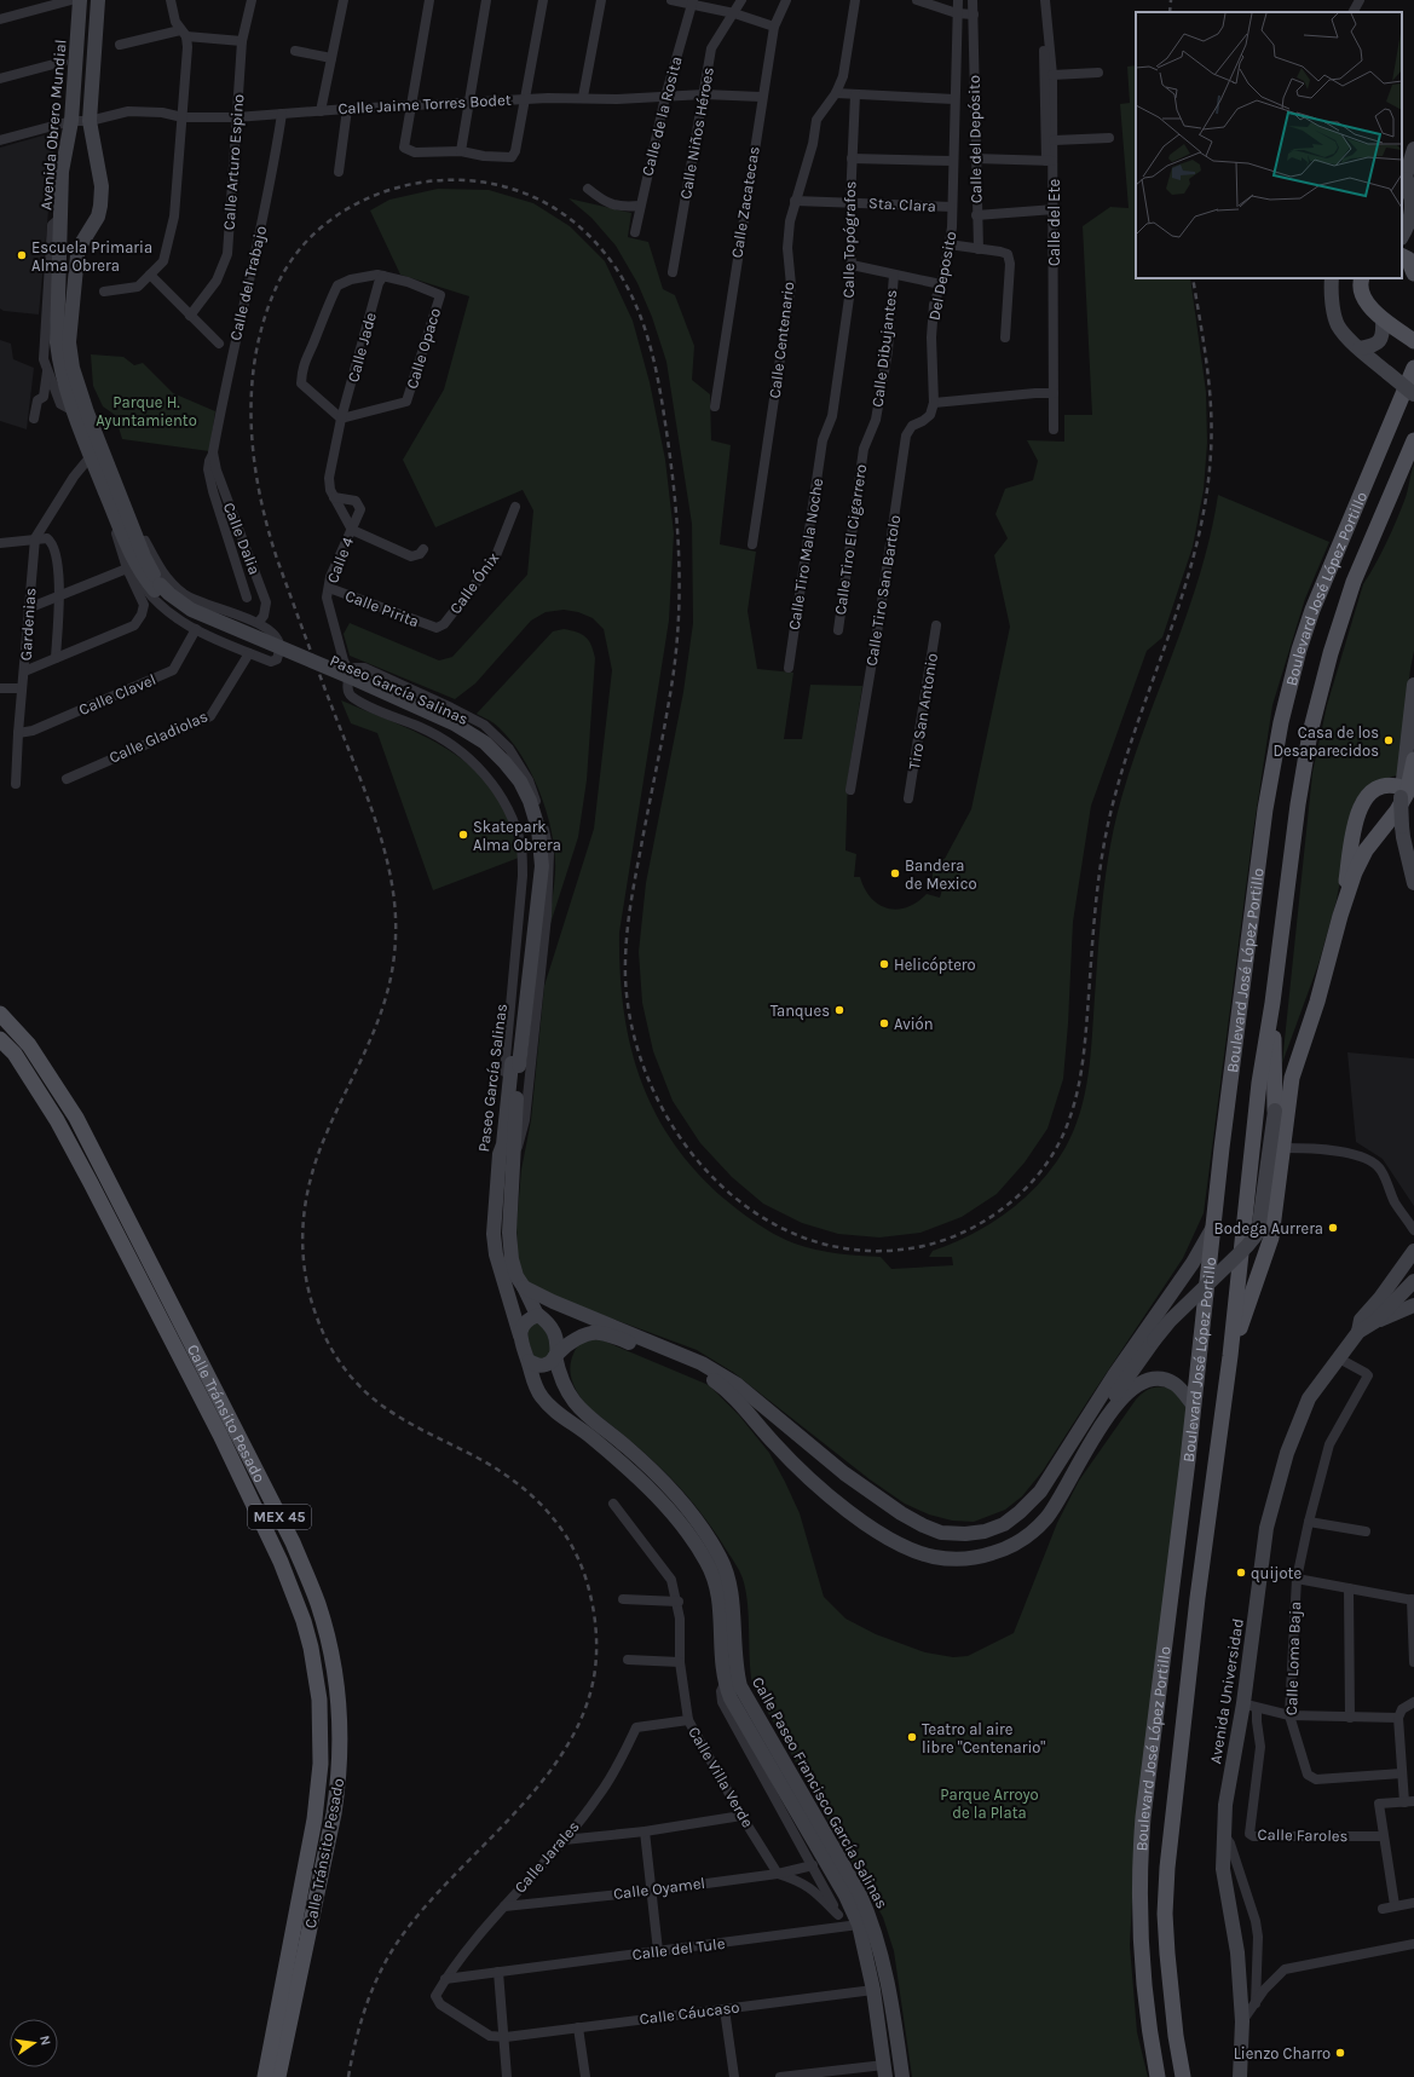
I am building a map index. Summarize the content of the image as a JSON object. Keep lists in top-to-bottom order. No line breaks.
{"streets":{"main road":["Avenida Obrero Mundial","Boulevard José López Portillo","Paseo García Salinas","Calle Tránsito Pesado","MEX 45","Avenida Universidad","Calle Paseo Francisco García Salinas"],"street":["Calle Jaime Torres Bodet","Calle de la Rosita","Calle Niños Héroes","Calle del Depósito","Calle Arturo Espino","Calle Zacatecas","Sta. Clara","Calle del Ete","Calle Topógrafos","Del Deposito","Calle del Trabajo","Calle Centenario","Calle Jade","Calle Opaco","Calle Dibujantes","Calle Dalia","Calle Tiro El Cigarrero","Calle Tiro Mala Noche","Calle 4","Calle Ónix","Calle Tiro San Bartolo","Calle Pirita","Gardenias","Calle Clavel","Tiro San Antonio","Calle Gladiolas","Calle Loma Baja","Calle Villa Verde","Calle Faroles","Calle Jarales","Calle Oyamel","Calle del Tule","Calle Cáucaso"]},"crossings":[["Calle Jaime Torres Bodet","Calle de la Rosita"],["Calle Jaime Torres Bodet","Avenida Obrero Mundial"],["Calle Jaime Torres Bodet","Calle Niños Héroes"],["Calle Jaime Torres Bodet","Calle Arturo Espino"],["Calle Jaime Torres Bodet","Calle Zacatecas"],["Calle Jaime Torres Bodet","Calle del Trabajo"],["Avenida Obrero Mundial","Paseo García Salinas"],["Calle del Depósito","Sta. Clara"],["Calle del Depósito","Del Deposito"],["Sta. Clara","Calle Topógrafos"],["Sta. Clara","Del Deposito"],["Sta. Clara","Calle Centenario"],["Calle Topógrafos","Calle Tiro Mala Noche"],["Del Deposito","Calle Tiro San Bartolo"],["Calle del Trabajo","Calle Dalia"],["Calle Jade","Calle Opaco"],["Calle Jade","Calle 4"],["Calle Dibujantes","Calle Tiro El Cigarrero"],["Calle 4","Calle Pirita"],["Calle 4","Paseo García Salinas"],["Calle Ónix","Calle Pirita"],["Gardenias","Paseo García Salinas"],["Gardenias","Calle Clavel"],["Paseo García Salinas","Calle Paseo Francisco García Salinas"],["Calle Loma Baja","Avenida Universidad"],["Avenida Universidad","Calle Faroles"],["Calle Villa Verde","Calle Jarales"],["Calle Villa Verde","Calle Oyamel"],["Calle Paseo Francisco García Salinas","Calle del Tule"],["Calle Paseo Francisco García Salinas","Calle Cáucaso"],["Calle Jarales","Calle Oyamel"],["Calle Jarales","Calle del Tule"],["Calle Jarales","Calle Cáucaso"]],"parks":["Parque H. Ayuntamiento","Parque Arroyo de la Plata"],"places":["Escuela Primaria Alma Obrera","Casa de los Desaparecidos","Skatepark Alma Obrera","Bandera de Mexico","Helicóptero","Tanques","Avión","Bodega Aurrera","quijote","Teatro al aire libre \"Centenario\"","Lienzo Charro"],"north":"right"}
